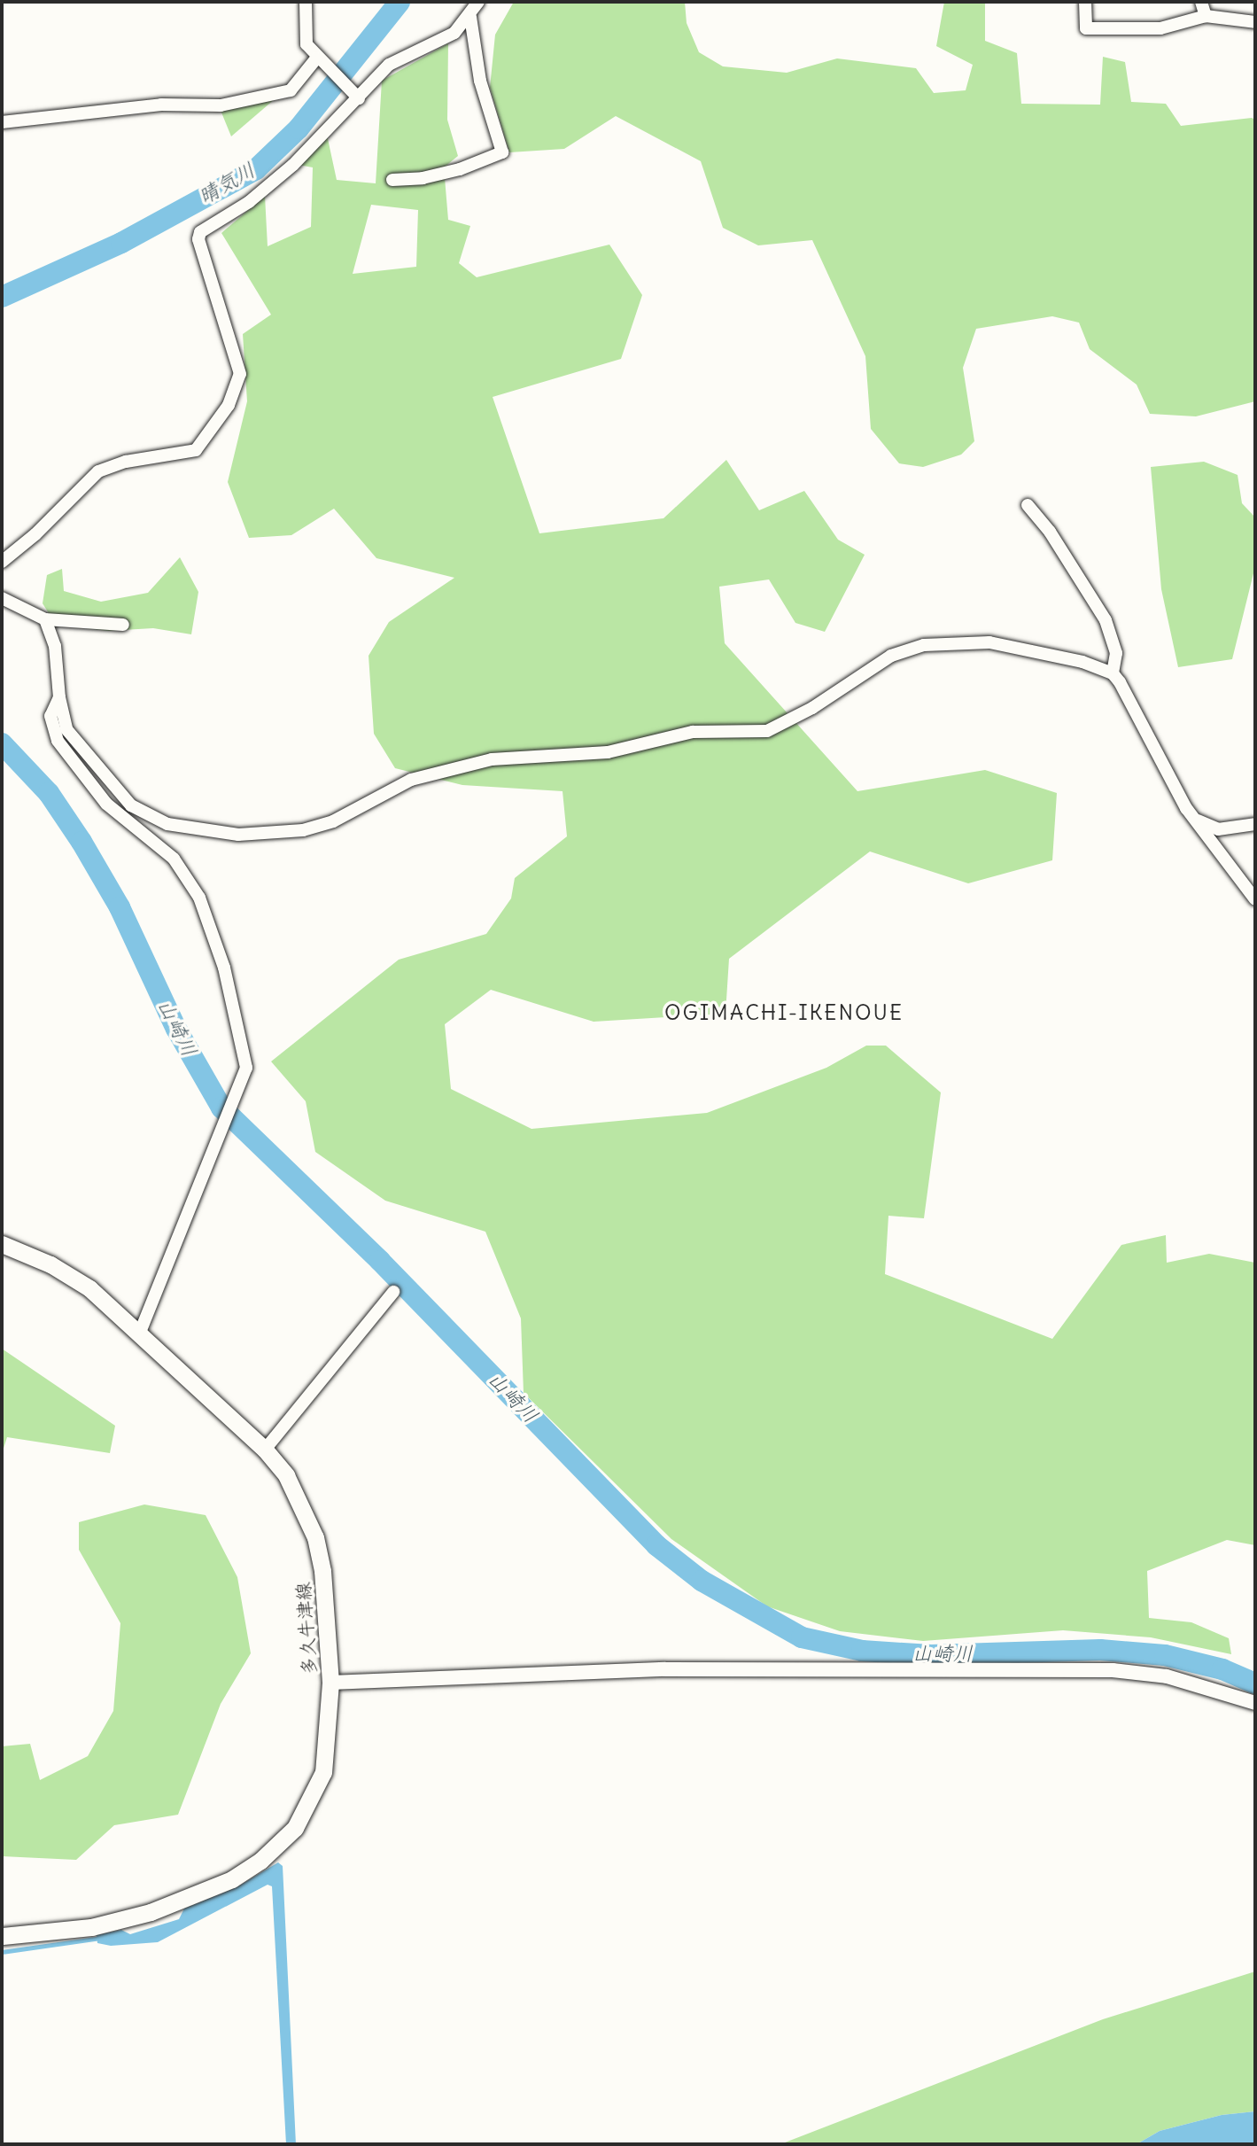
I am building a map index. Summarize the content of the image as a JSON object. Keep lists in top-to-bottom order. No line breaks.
{"streets":{"main road":["多久牛津線"]},"districts":["OGIMACHI-IKENOUE"],"water":["晴気川","山崎川"]}
